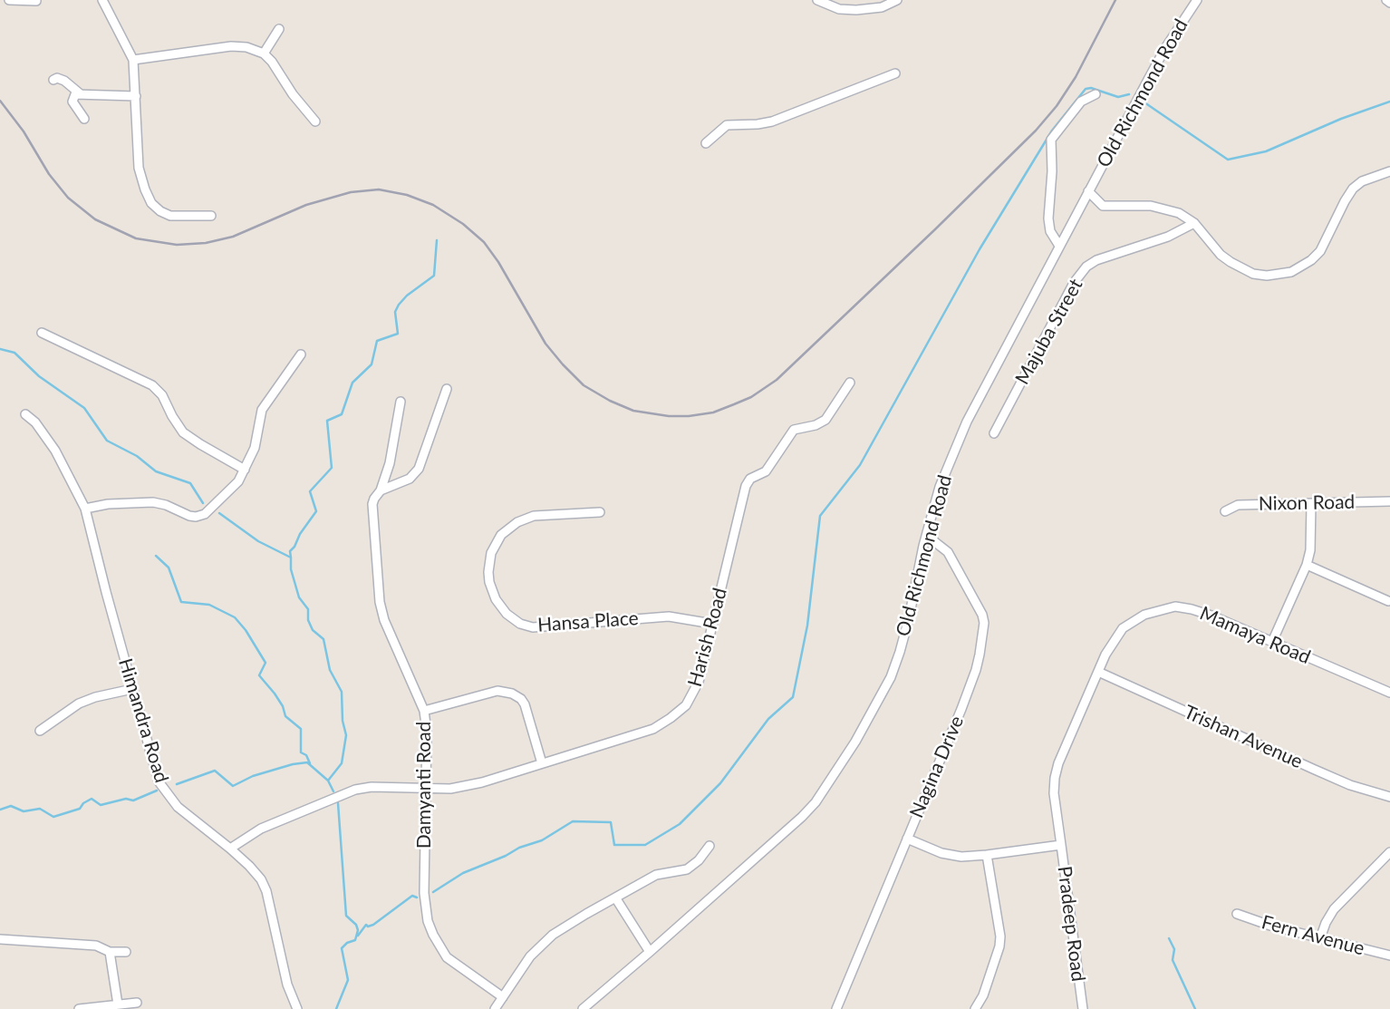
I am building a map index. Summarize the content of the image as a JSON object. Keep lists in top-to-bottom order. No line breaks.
{"streets":{"street":["Old Richmond Road","Majuba Street","Nixon Road","Hansa Place","Mamaya Road","Harish Road","Himandra Road","Trishan Avenue","Nagina Drive","Damyanti Road","Pradeep Road","Fern Avenue"]},"crossings":[["Old Richmond Road","Nagina Drive"],["Hansa Place","Harish Road"],["Mamaya Road","Trishan Avenue"],["Mamaya Road","Pradeep Road"],["Harish Road","Damyanti Road"],["Nagina Drive","Pradeep Road"]]}
